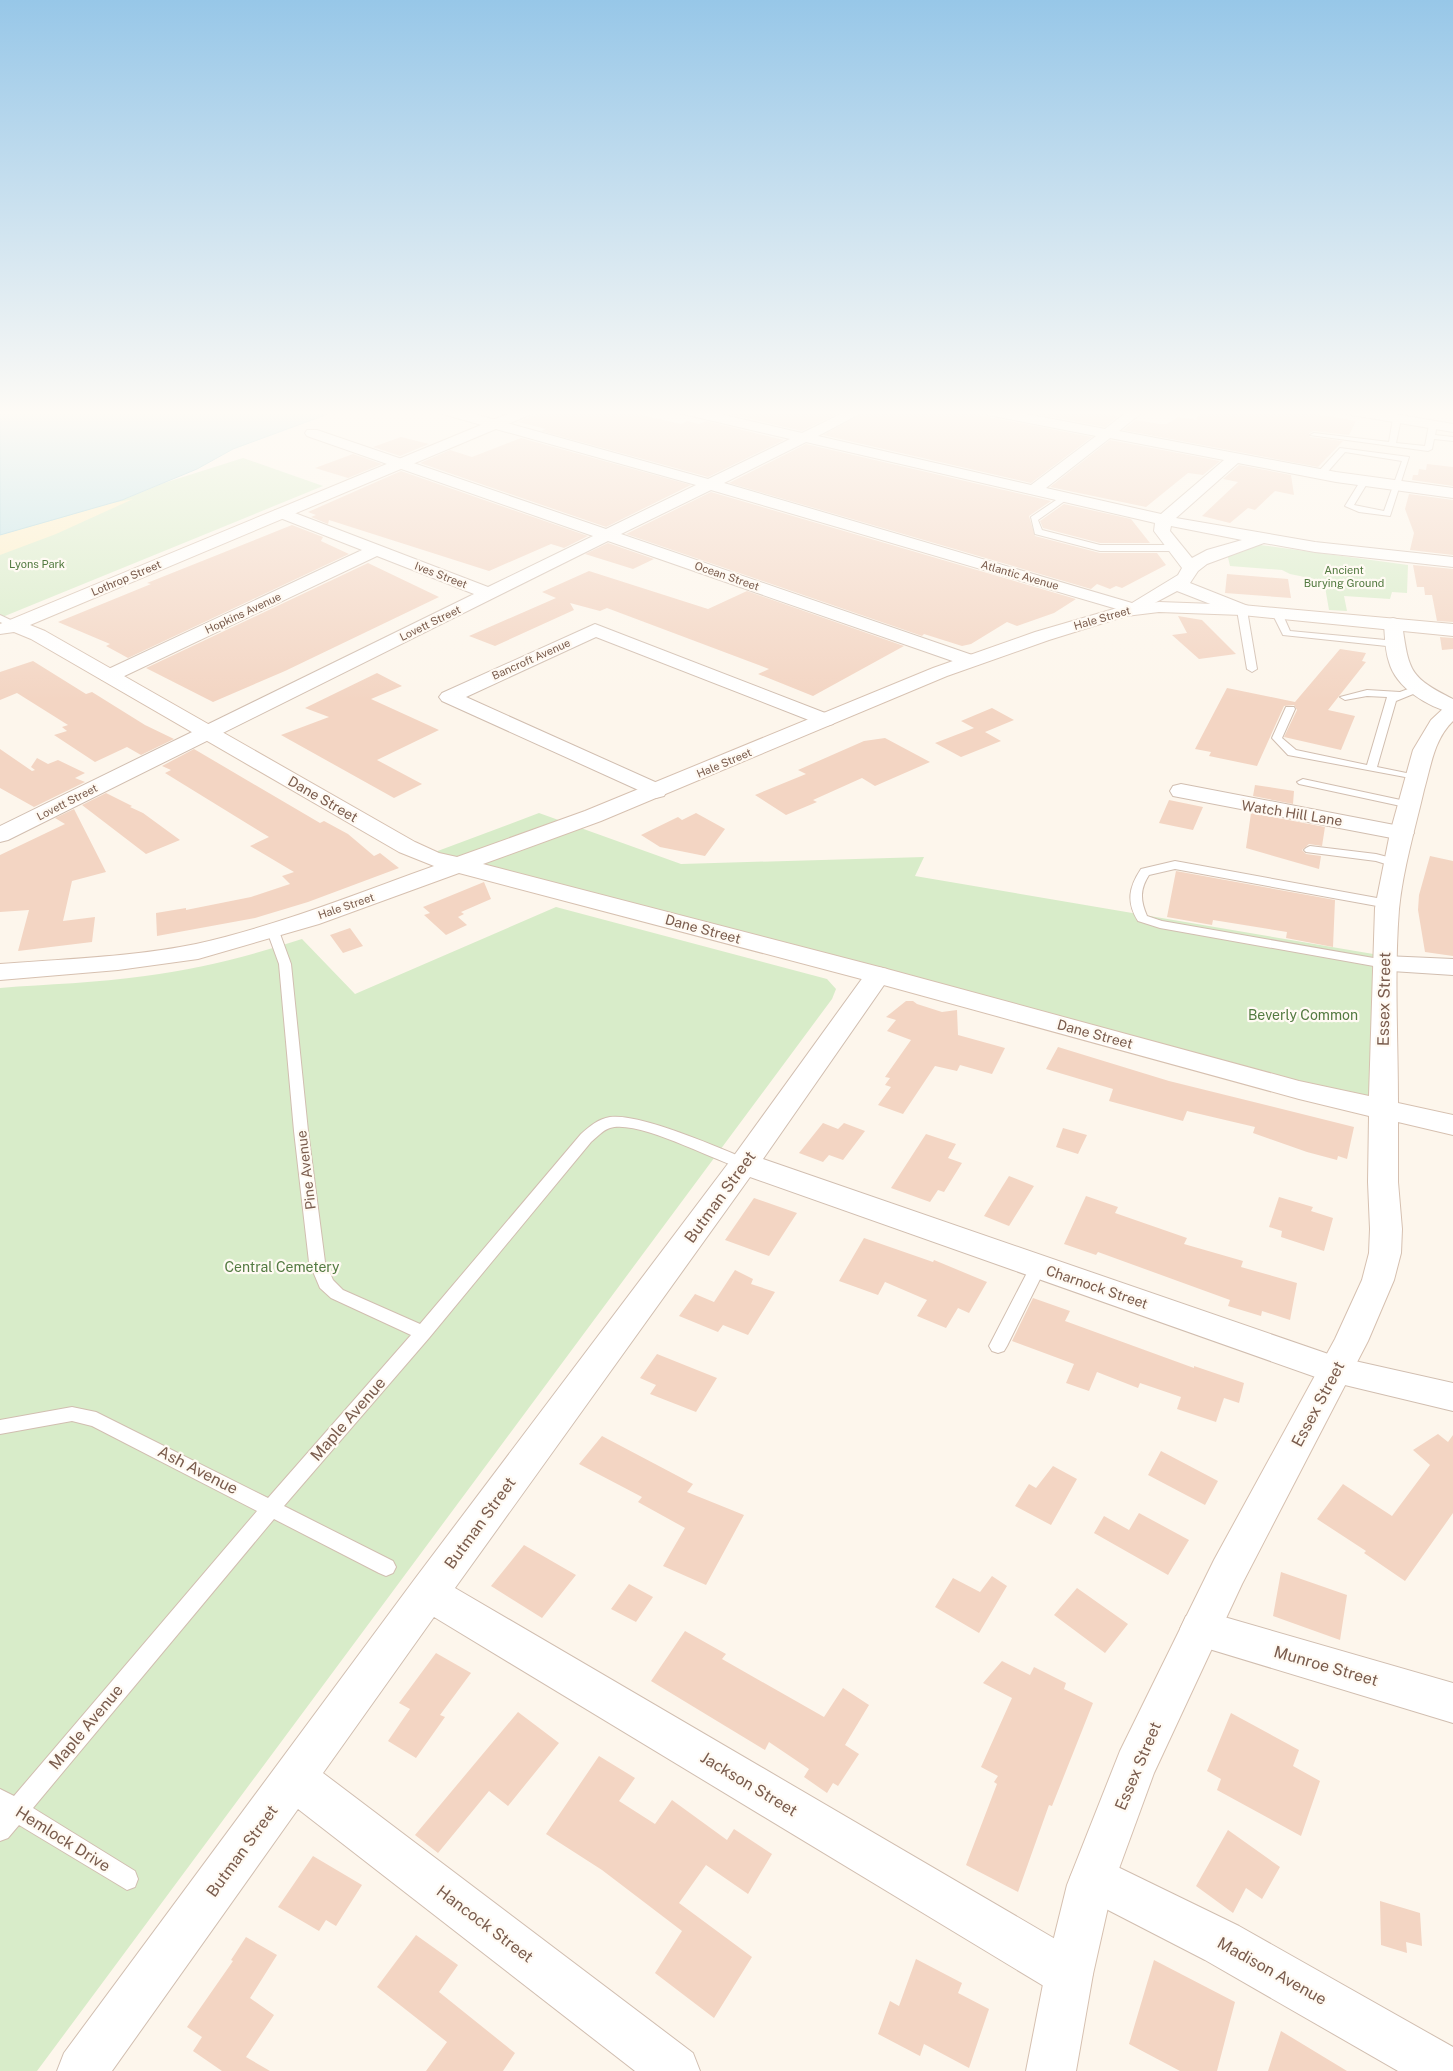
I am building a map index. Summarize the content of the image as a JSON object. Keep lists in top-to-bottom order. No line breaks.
{"streets":{"street":["Ives Street","Atlantic Avenue","Ocean Street","Lothrop Street","Hopkins Avenue","Hale Street","Lovett Street","Bancroft Avenue","Dane Street","Watch Hill Lane","Essex Street","Butman Street","Charnock Street","Munroe Street","Jackson Street","Hancock Street","Madison Avenue"],"lane":["Pine Avenue","Maple Avenue","Ash Avenue","Hemlock Drive"]},"crossings":[["Ives Street","Lothrop Street"],["Ives Street","Hopkins Avenue"],["Ives Street","Lovett Street"],["Atlantic Avenue","Hale Street"],["Ocean Street","Hale Street"],["Ocean Street","Lovett Street"],["Lothrop Street","Dane Street"],["Hopkins Avenue","Dane Street"],["Hale Street","Bancroft Avenue"],["Hale Street","Dane Street"],["Hale Street","Pine Avenue"],["Lovett Street","Dane Street"],["Dane Street","Essex Street"],["Dane Street","Butman Street"],["Watch Hill Lane","Essex Street"],["Essex Street","Charnock Street"],["Essex Street","Munroe Street"],["Essex Street","Jackson Street"],["Essex Street","Madison Avenue"],["Pine Avenue","Maple Avenue"],["Butman Street","Charnock Street"],["Butman Street","Maple Avenue"],["Butman Street","Jackson Street"],["Butman Street","Hancock Street"],["Charnock Street","Maple Avenue"],["Maple Avenue","Ash Avenue"],["Maple Avenue","Hemlock Drive"]],"parks":["Lyons Park","Ancient Burying Ground","Beverly Common","Central Cemetery"]}
